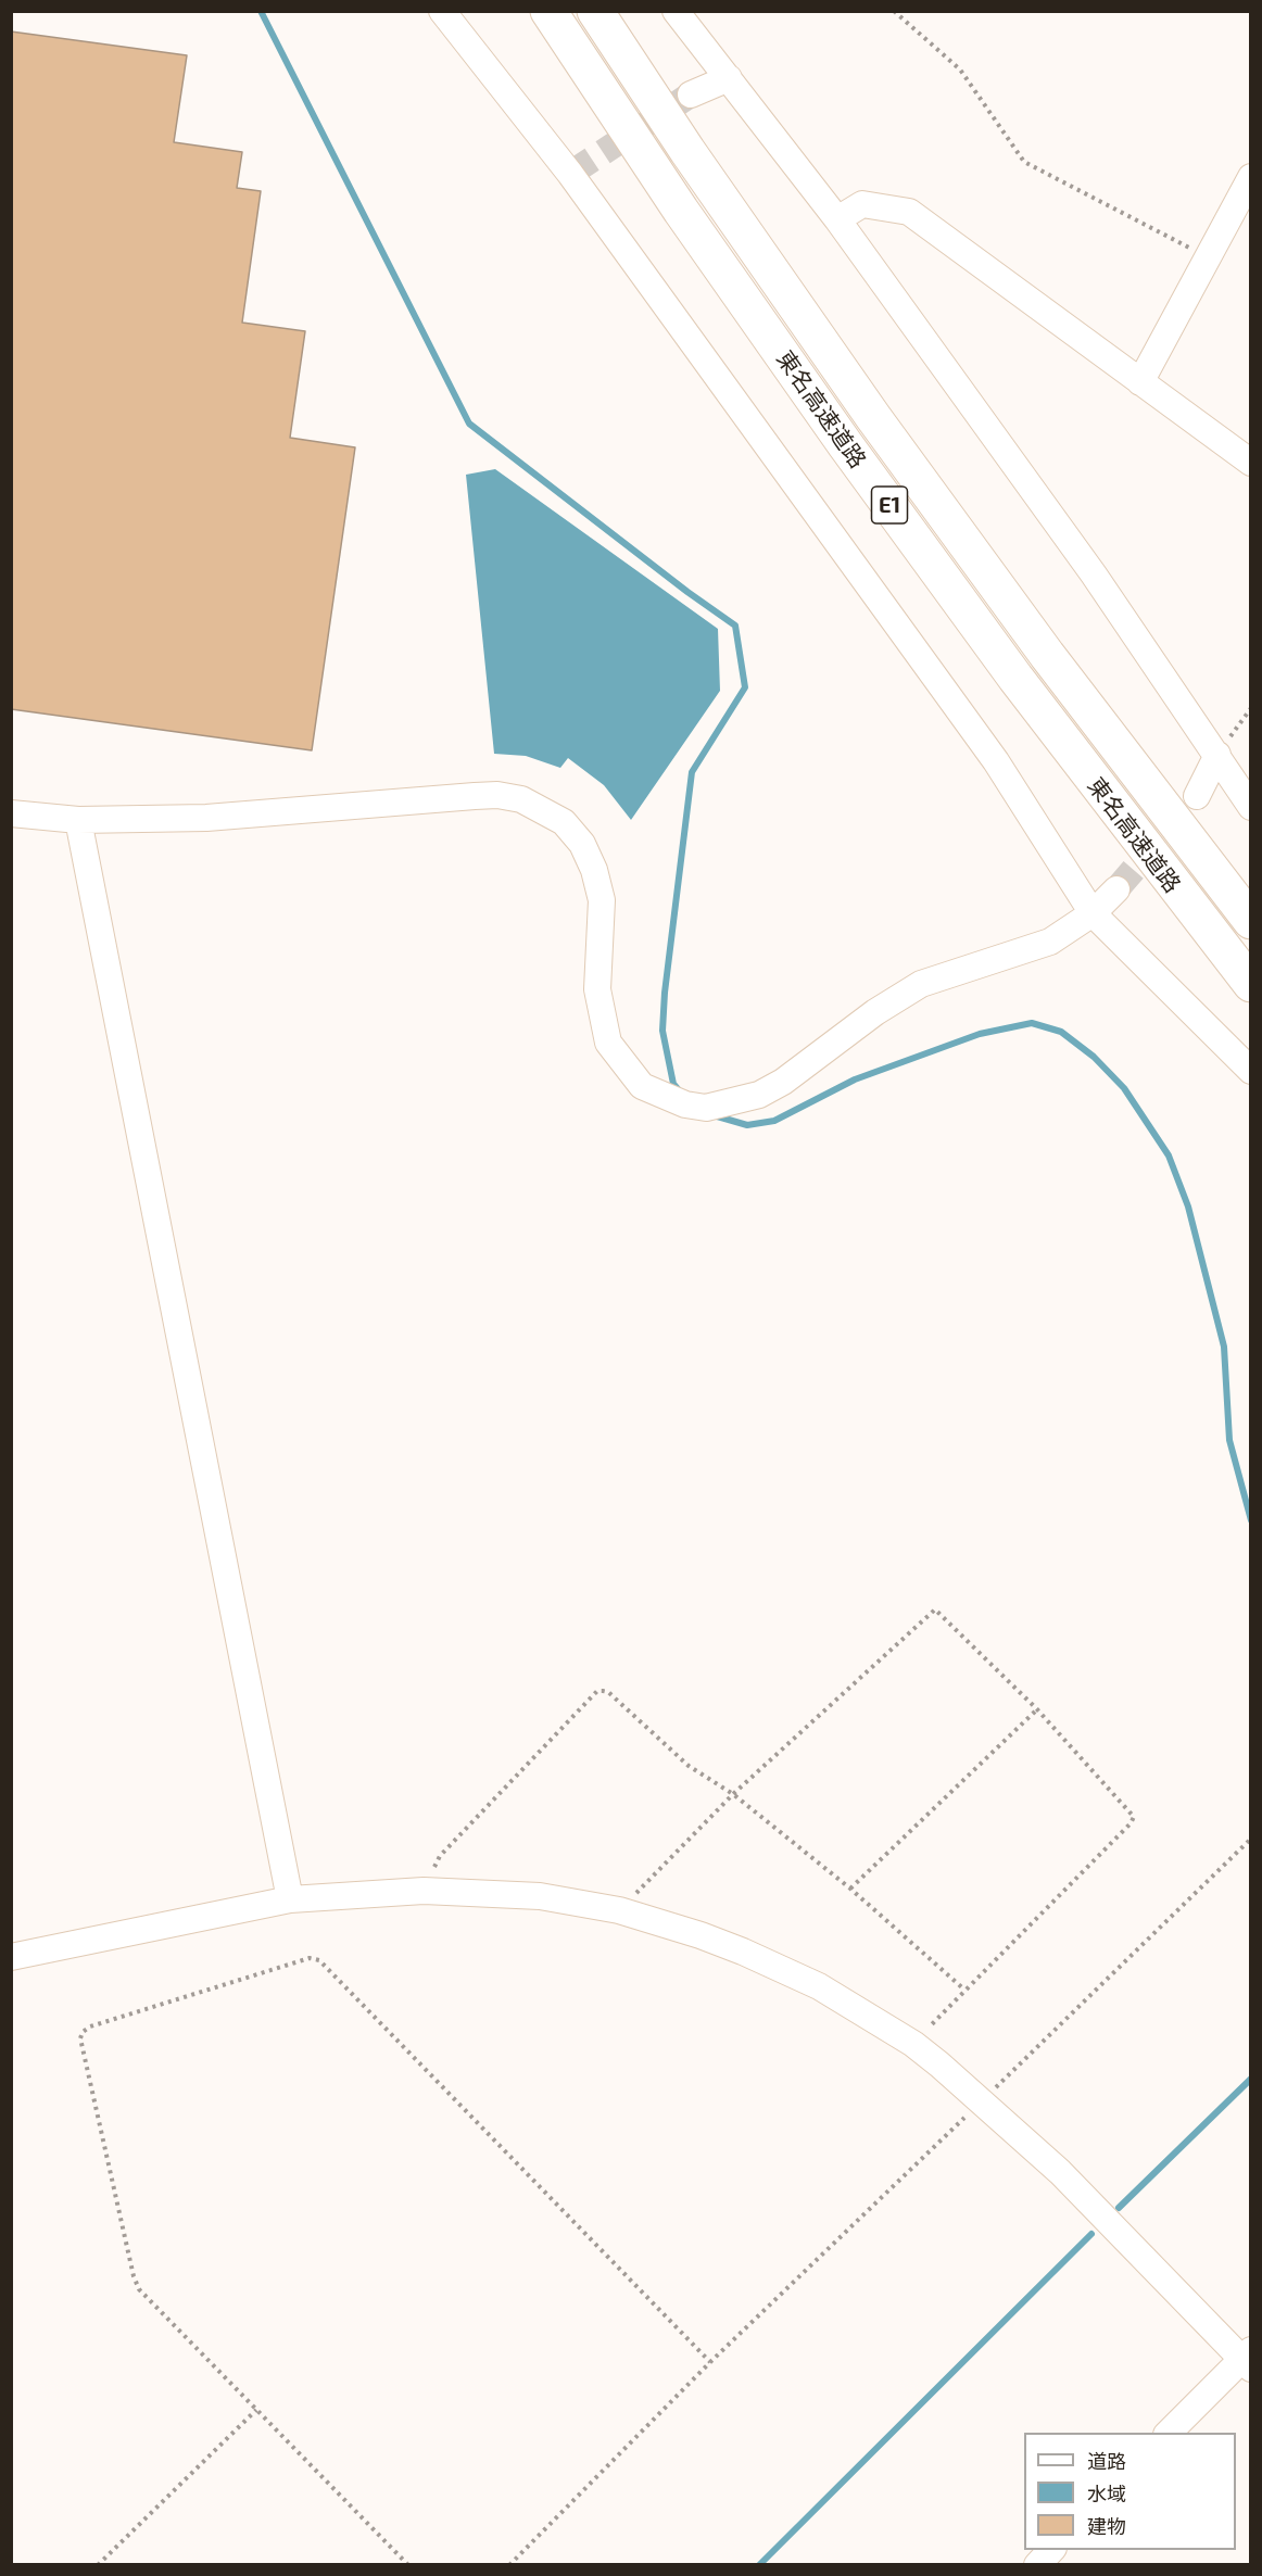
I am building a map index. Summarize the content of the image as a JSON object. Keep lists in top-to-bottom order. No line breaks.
{"streets":{"highway":["東名高速道路","E1"]},"legend":["道路","水域","建物"]}
